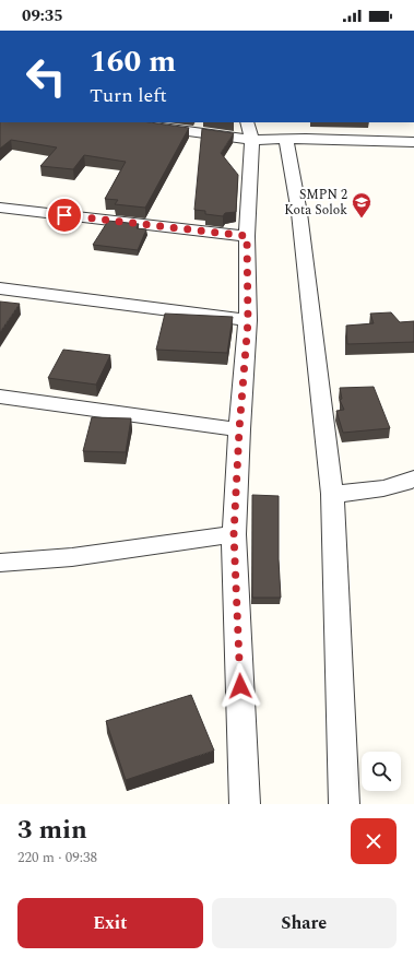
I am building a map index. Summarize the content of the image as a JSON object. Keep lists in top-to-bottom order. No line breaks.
{"places":{"school or university":["SMPN 2 Kota Solok"]},"page":{"status":"09:35","turn":["160 m","Turn left"],"heading":["3 min","220 m · 09:38"],"buttons":["Exit","Share"]}}
